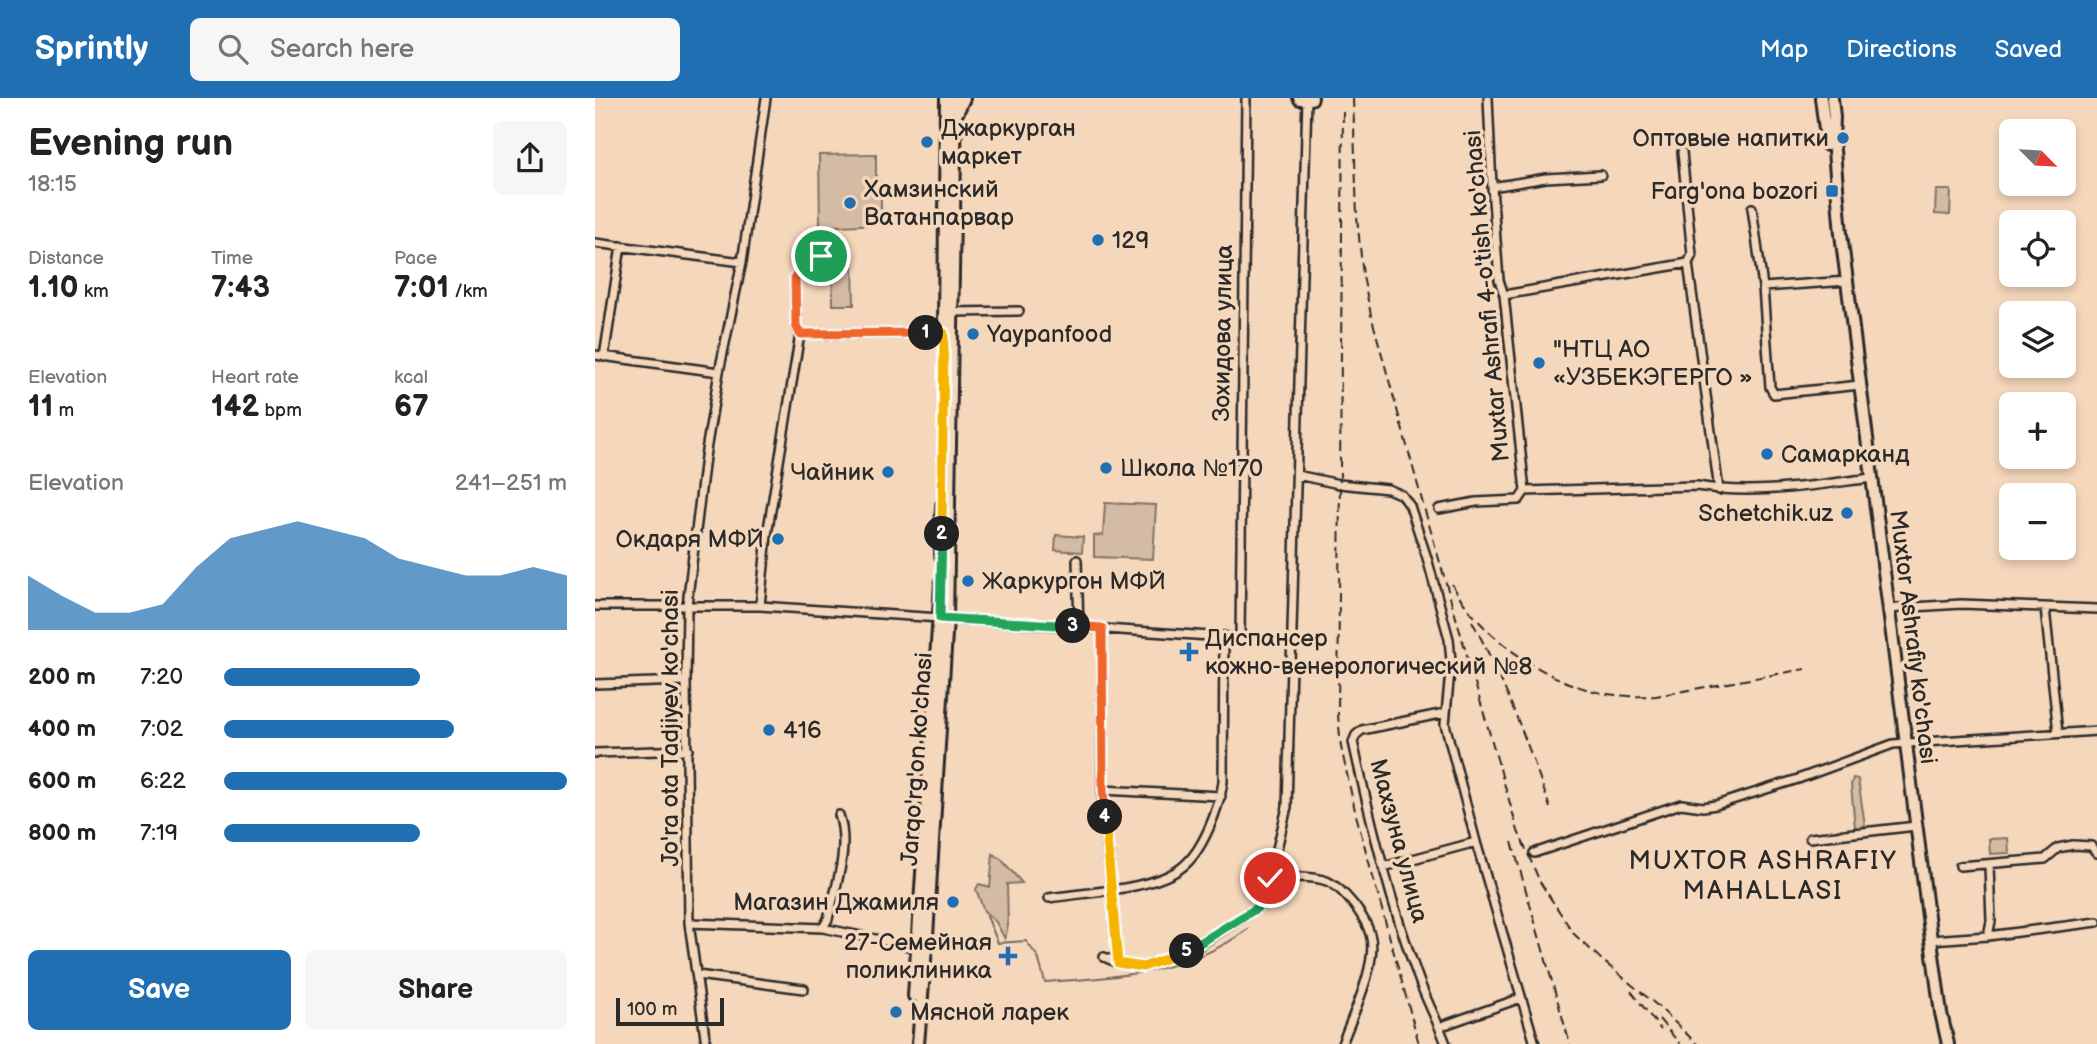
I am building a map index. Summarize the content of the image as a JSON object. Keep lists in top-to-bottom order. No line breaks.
{"streets":{"main road":["Muxtor Ashrafiy ko'chasi","Jarqo'rg'on ko'chasi"],"street":["Muxtar Ashrafi 4-o'tish ko'chasi","Зохидова улица","Jo'ra ota Tadjiyev ko'chasi","Махзуна улица"]},"districts":["MUXTOR ASHRAFIY MAHALLASI"],"places":{"other":["Оптовые напитки","Джаркурган маркет","Хамзинский Ватанпарвар","129","Yaypanfood","\"НТЦ АО «УЗБЕКЭГЕРГО »","Самарканд","Школа №170","Чайник","Schetchik.uz","Окдаря МФЙ","Жаркургон МФЙ","416","Магазин Джамиля","Мясной ларек"],"transit":["Farg'ona bozori"],"health":["Диспансер кожно-венерологический №8","27-Семейная поликлиника"]},"scale_bar":"100 m","north":"bottom right","page":{"header":"Sprintly","search":"Search here","nav":["Map","Directions","Saved"],"heading":["Evening run","18:15"],"map_buttons":["+","−"],"stats":[["Distance","1.10 km"],["Time","7:43"],["Pace","7:01 /km"],["Elevation","11 m"],["Heart rate","142 bpm"],["kcal","67"]],"pins":["1","2","3","4","5"],"chart":["Elevation","241–251 m"],"list":[{"name":"200 m","note":"7:20"},{"name":"400 m","note":"7:02"},{"name":"600 m","note":"6:22"},{"name":"800 m","note":"7:19"}],"buttons":["Save","Share"],"scale":"100 m"}}
